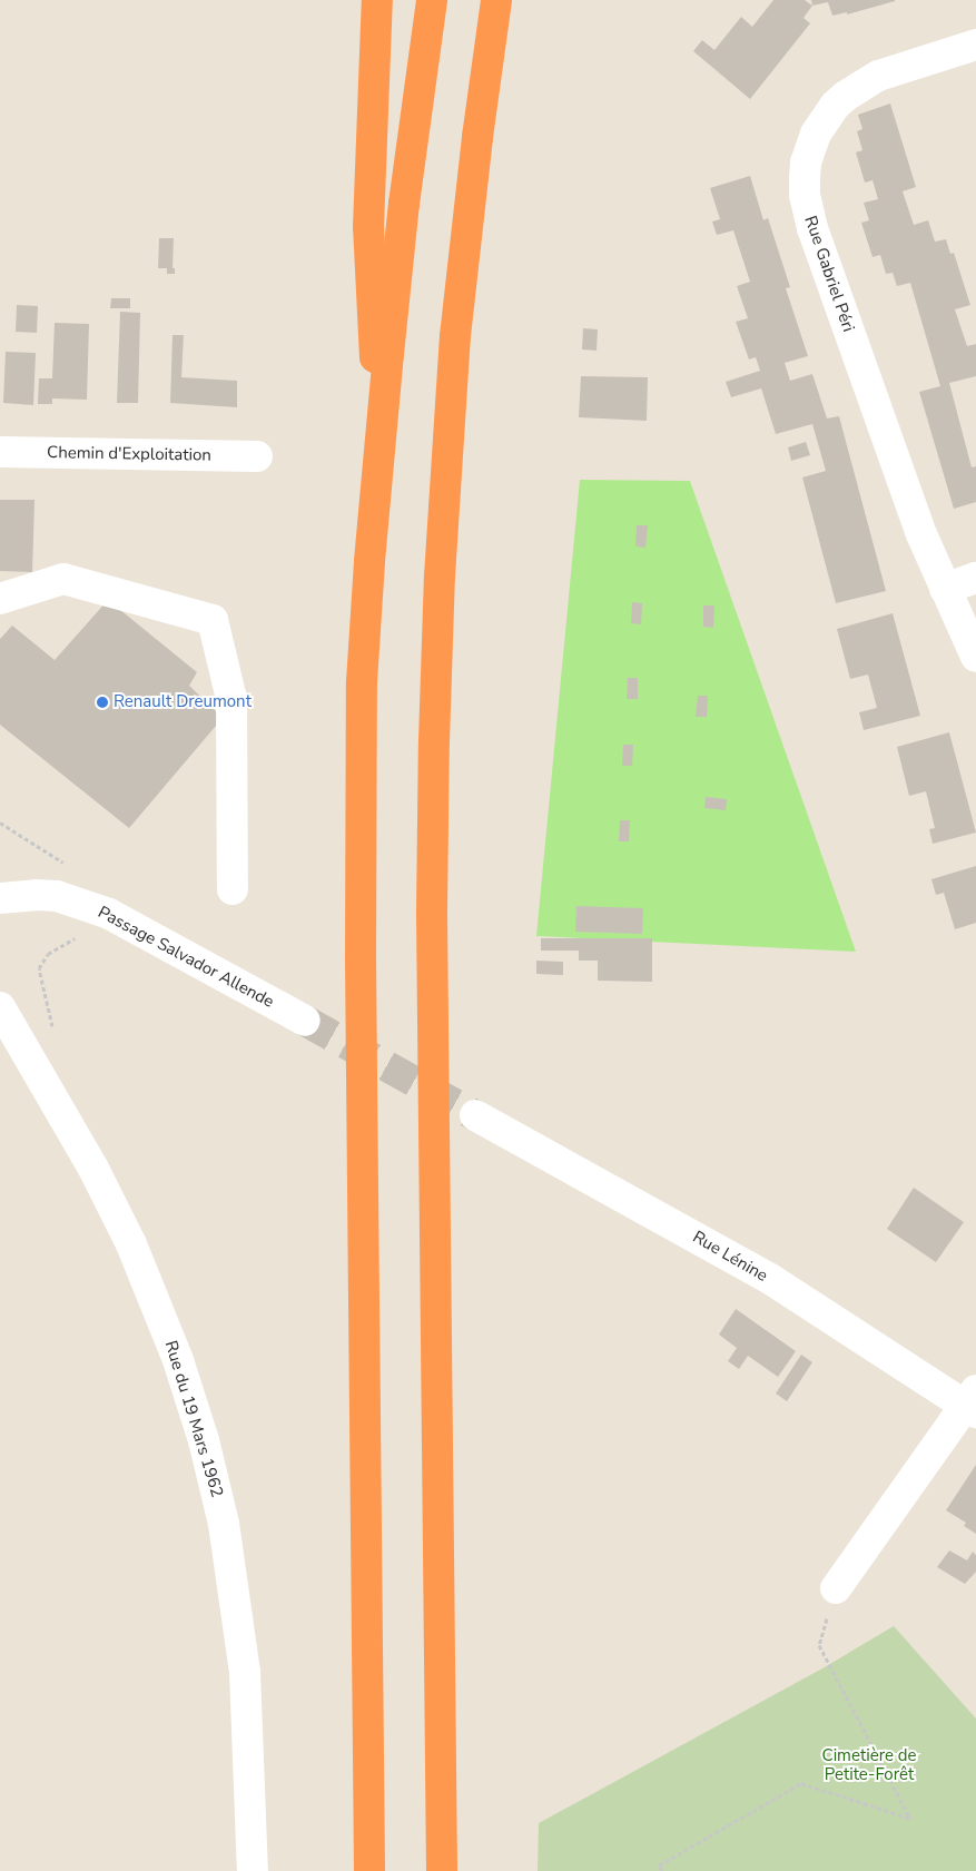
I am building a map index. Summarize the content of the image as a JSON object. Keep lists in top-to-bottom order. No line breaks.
{"streets":{"street":["Rue Gabriel Péri","Chemin d'Exploitation","Passage Salvador Allende","Rue Lénine","Rue du 19 Mars 1962"]},"parks":["Cimetière de Petite-Forêt"],"places":["Renault Dreumont"]}
